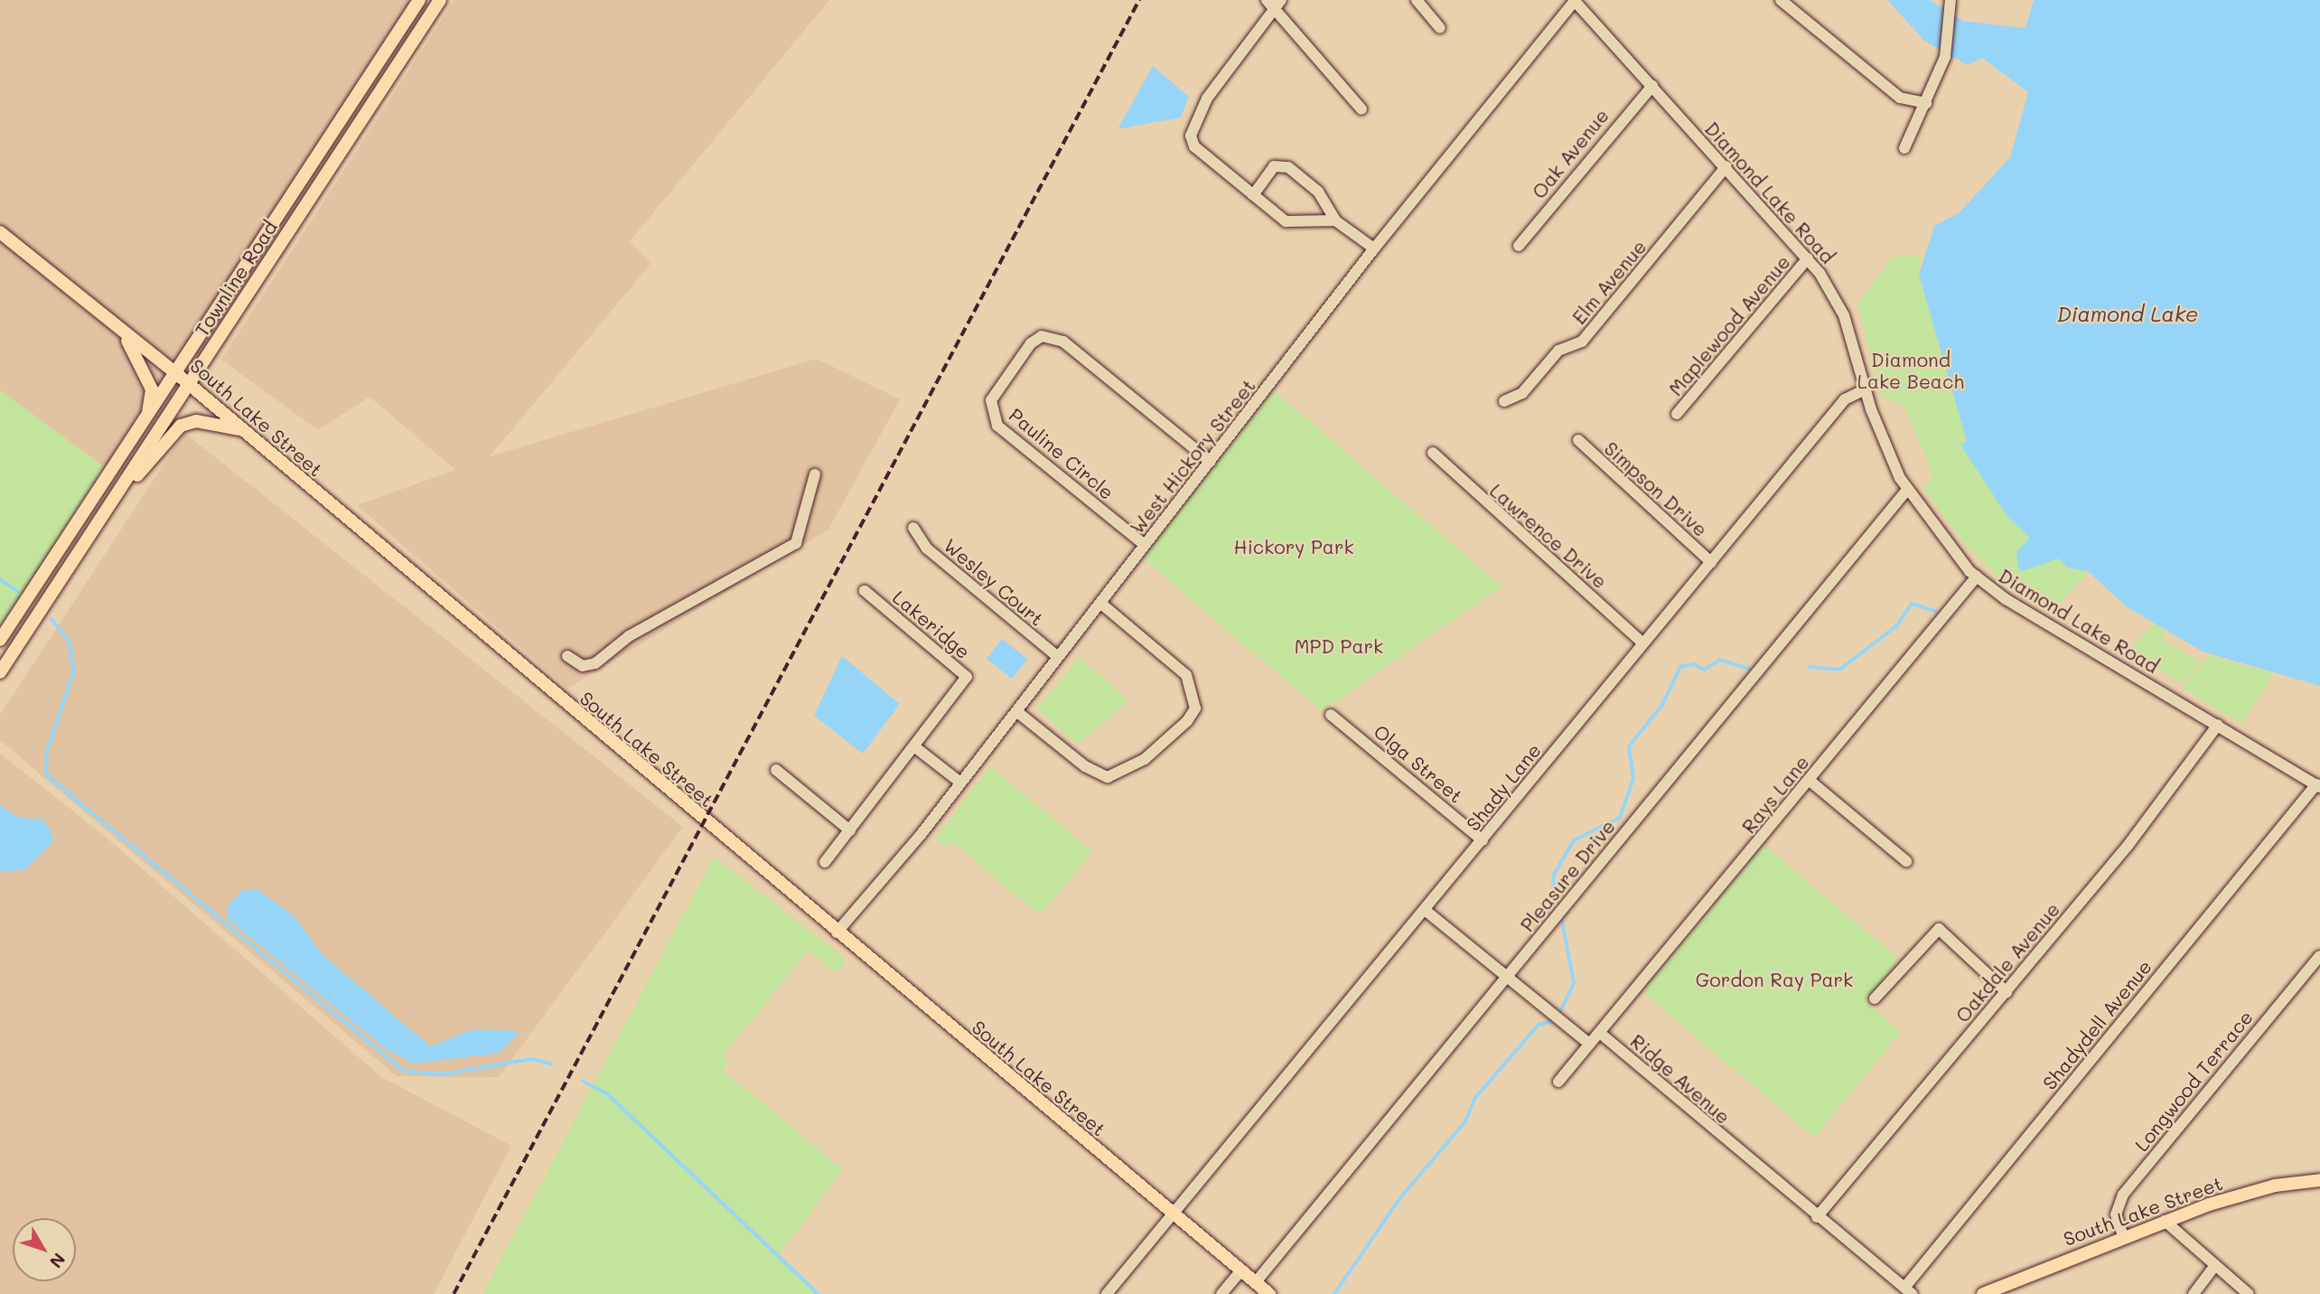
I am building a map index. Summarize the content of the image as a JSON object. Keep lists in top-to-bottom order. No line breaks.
{"streets":{"main road":["Townline Road","South Lake Street"],"street":["Oak Avenue","Diamond Lake Road","Elm Avenue","Maplewood Avenue","Pauline Circle","West Hickory Street","Simpson Drive","Lawrence Drive","Wesley Court","Lakeridge","Olga Street","Shady Lane","Rays Lane","Pleasure Drive","Oakdale Avenue","Shadydell Avenue","Ridge Avenue","Longwood Terrace"]},"crossings":[["Oak Avenue","Diamond Lake Road"],["Diamond Lake Road","Elm Avenue"],["Diamond Lake Road","Maplewood Avenue"],["Diamond Lake Road","West Hickory Street"],["Diamond Lake Road","Shady Lane"],["Diamond Lake Road","Rays Lane"],["Diamond Lake Road","Pleasure Drive"],["Diamond Lake Road","Oakdale Avenue"],["Diamond Lake Road","Shadydell Avenue"],["Townline Road","South Lake Street"],["South Lake Street","West Hickory Street"],["South Lake Street","Shady Lane"],["South Lake Street","Pleasure Drive"],["South Lake Street","Longwood Terrace"],["Pauline Circle","West Hickory Street"],["West Hickory Street","Wesley Court"],["Simpson Drive","Shady Lane"],["Lawrence Drive","Shady Lane"],["Olga Street","Shady Lane"],["Rays Lane","Ridge Avenue"],["Oakdale Avenue","Ridge Avenue"],["Shadydell Avenue","Ridge Avenue"]],"water":["Diamond Lake"],"parks":["Diamond Lake Beach","Hickory Park","MPD Park","Gordon Ray Park"],"north":"bottom right"}
